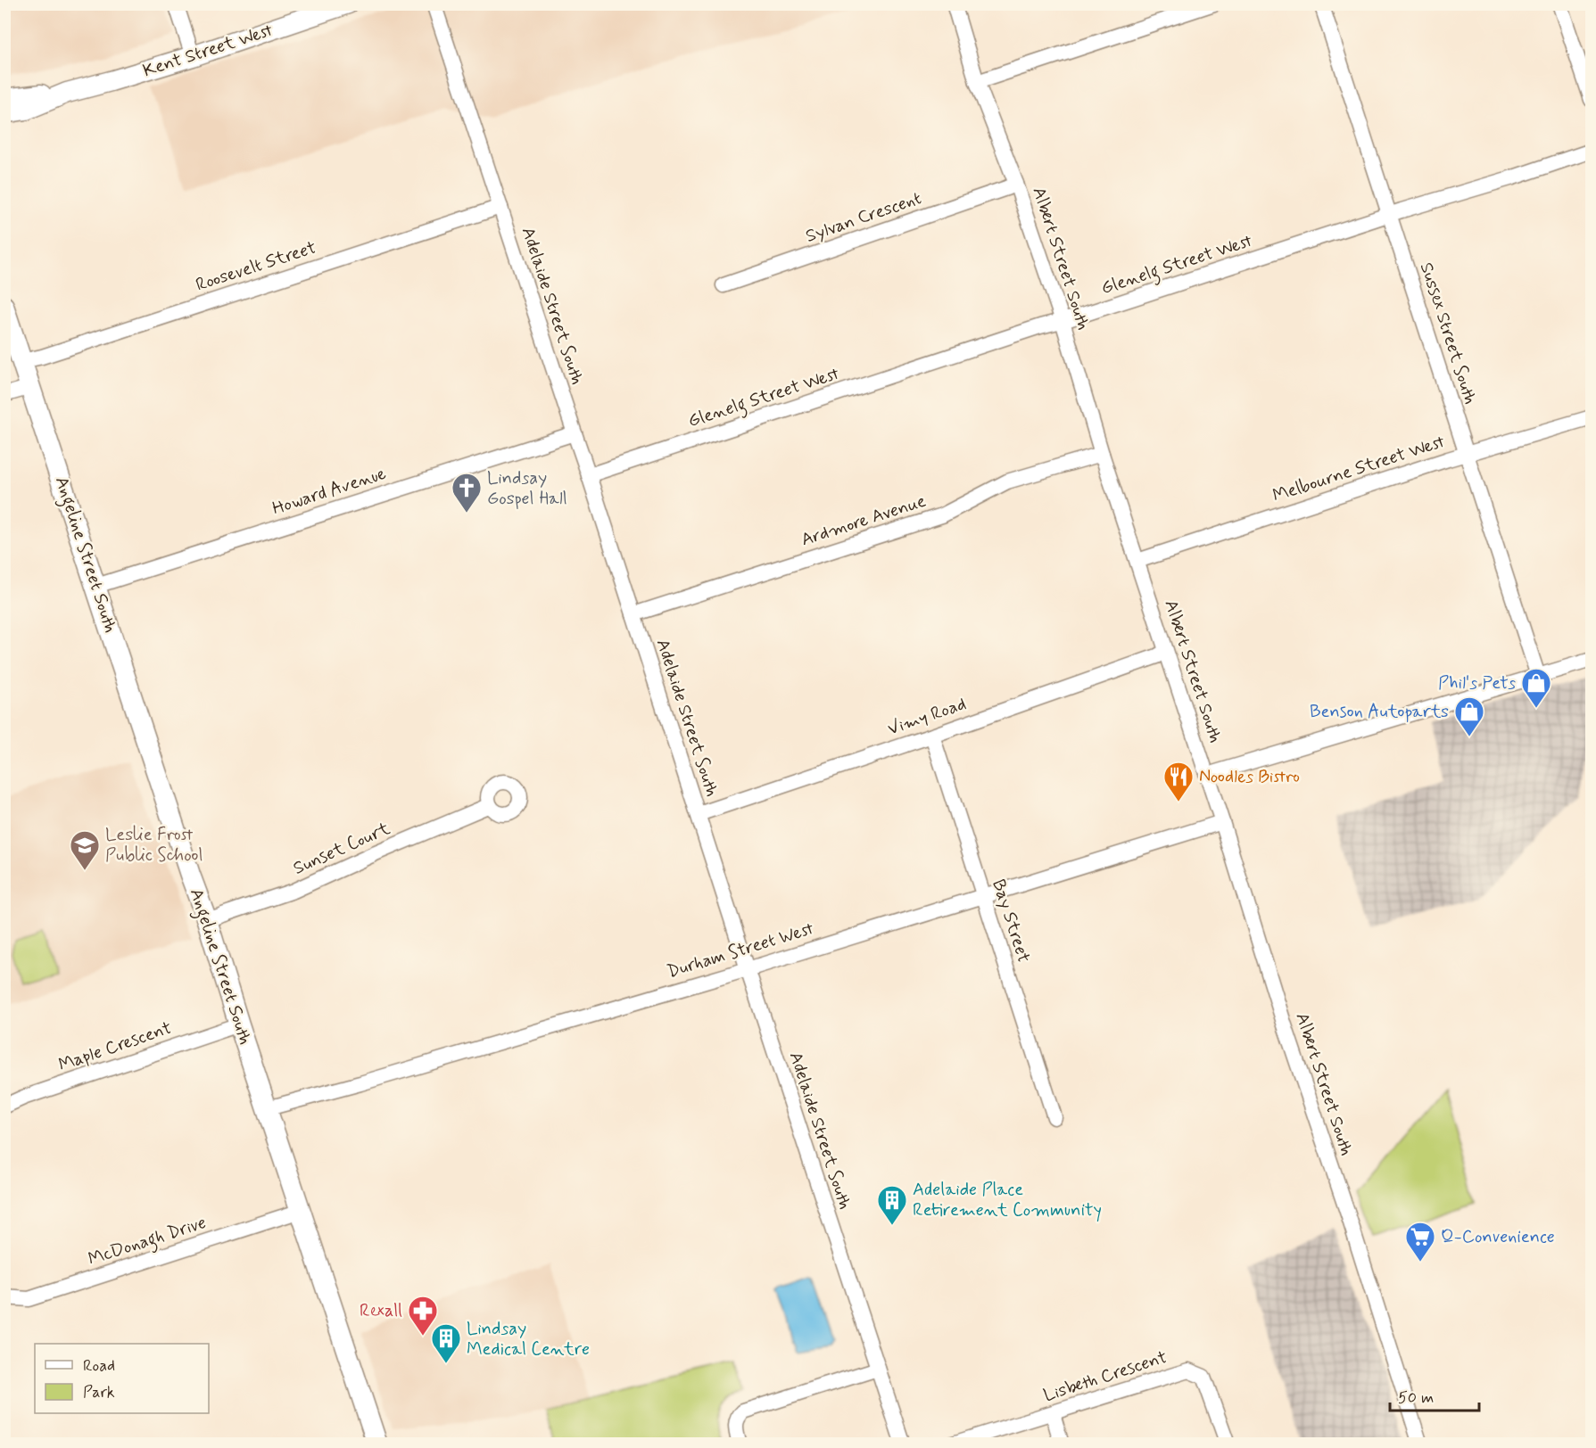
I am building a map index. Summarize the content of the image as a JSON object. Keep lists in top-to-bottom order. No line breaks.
{"streets":{"main road":["Kent Street West","Angeline Street South"],"street":["Sylvan Crescent","Albert Street South","Glenelg Street West","Roosevelt Street","Adelaide Street South","Sussex Street South","Melbourne Street West","Howard Avenue","Ardmore Avenue","Vimy Road","Sunset Court","Bay Street","Durham Street West","Maple Crescent","McDonagh Drive","Lisbeth Crescent"]},"crossings":[["Sylvan Crescent","Albert Street South"],["Albert Street South","Glenelg Street West"],["Albert Street South","Melbourne Street West"],["Albert Street South","Ardmore Avenue"],["Albert Street South","Vimy Road"],["Albert Street South","Durham Street West"],["Glenelg Street West","Adelaide Street South"],["Glenelg Street West","Sussex Street South"],["Roosevelt Street","Adelaide Street South"],["Roosevelt Street","Angeline Street South"],["Adelaide Street South","Howard Avenue"],["Adelaide Street South","Ardmore Avenue"],["Adelaide Street South","Vimy Road"],["Adelaide Street South","Durham Street West"],["Sussex Street South","Melbourne Street West"],["Howard Avenue","Angeline Street South"],["Angeline Street South","Sunset Court"],["Angeline Street South","Durham Street West"],["Angeline Street South","Maple Crescent"],["Angeline Street South","McDonagh Drive"],["Vimy Road","Bay Street"],["Bay Street","Durham Street West"]],"places":{"church":["Lindsay Gospel Hall"],"shop":["Phil's Pets","Benson Autoparts"],"restaurant":["Noodles Bistro"],"school or university":["Leslie Frost Public School"],"building":["Adelaide Place Retirement Community","Lindsay Medical Centre"],"supermarket":["Q-Convenience"],"pharmacy":["Rexall"]},"legend":["Road","Park"],"scale_bar":"50 m"}
